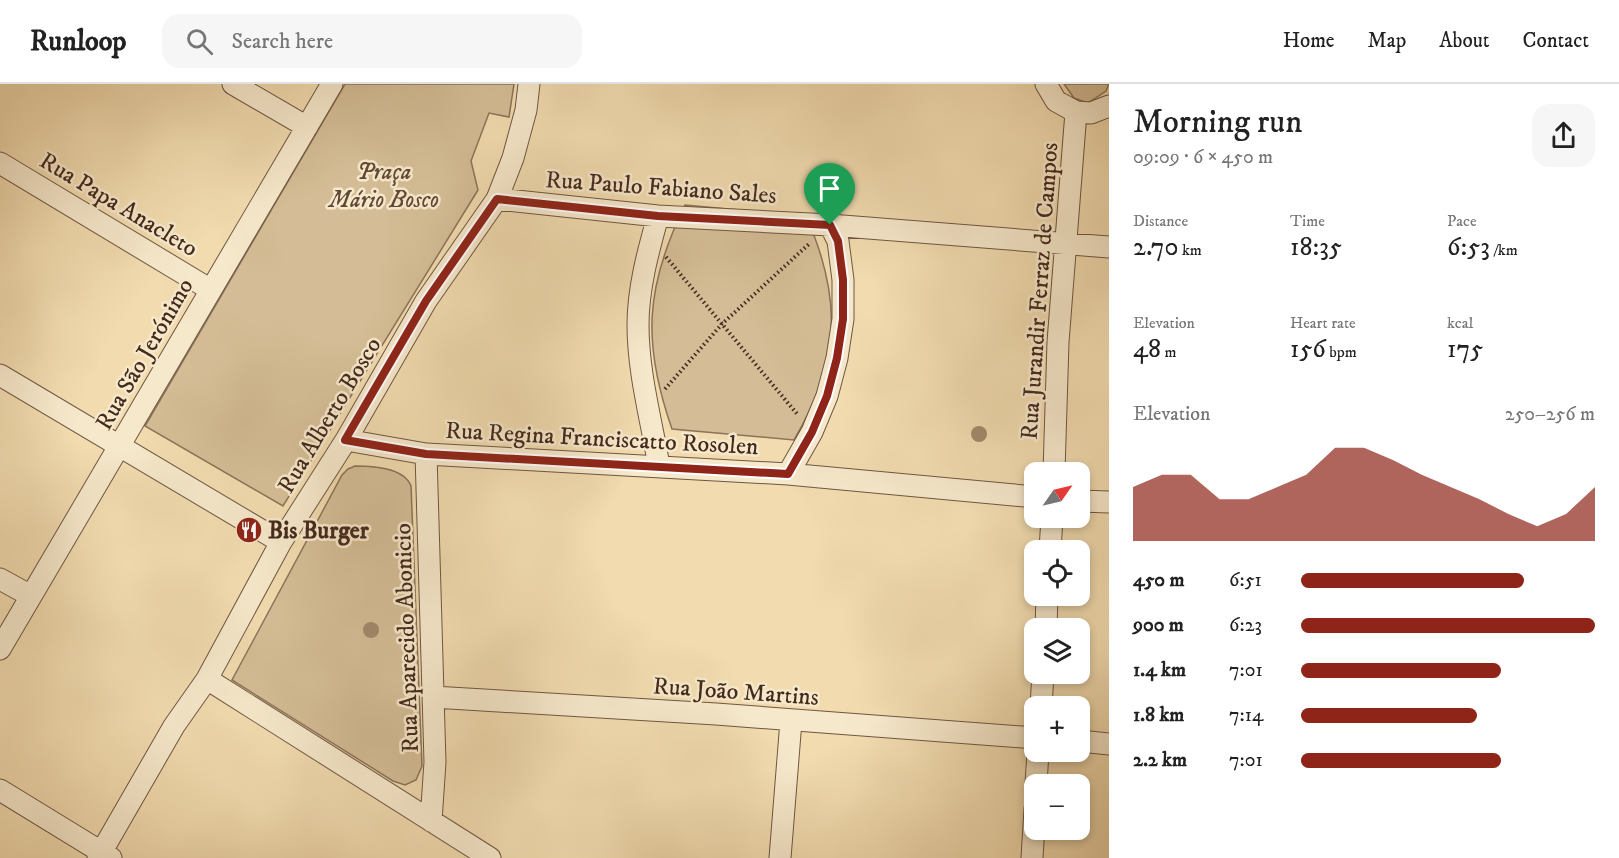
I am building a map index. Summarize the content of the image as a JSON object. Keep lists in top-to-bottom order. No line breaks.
{"streets":{"street":["Rua Paulo Fabiano Sales","Rua Papa Anacleto","Rua Jurandir Ferraz de Campos","Rua São Jerónimo","Rua Alberto Bosco","Rua Regina Franciscatto Rosolen","Rua Aparecido Abonicio","Rua João Martins"]},"crossings":[["Rua Paulo Fabiano Sales","Rua Jurandir Ferraz de Campos"],["Rua Paulo Fabiano Sales","Rua Alberto Bosco"],["Rua Papa Anacleto","Rua São Jerónimo"],["Rua Alberto Bosco","Rua Regina Franciscatto Rosolen"],["Rua Regina Franciscatto Rosolen","Rua Aparecido Abonicio"],["Rua Aparecido Abonicio","Rua João Martins"]],"parks":["Praça Mário Bosco"],"places":{"restaurant":["Bis Burger"]},"north":"top right","page":{"header":"Runloop","search":"Search here","nav":["Home","Map","About","Contact"],"heading":["Morning run","09:09 · 6 × 450 m"],"stats":[["Distance","2.70 km"],["Time","18:35"],["Pace","6:53 /km"],["Elevation","48 m"],["Heart rate","156 bpm"],["kcal","175"]],"chart":["Elevation","250–256 m"],"map_buttons":["+","−"],"list":[{"name":"450 m","note":"6:51"},{"name":"900 m","note":"6:23"},{"name":"1.4 km","note":"7:01"},{"name":"1.8 km","note":"7:14"},{"name":"2.2 km","note":"7:01"}]}}
